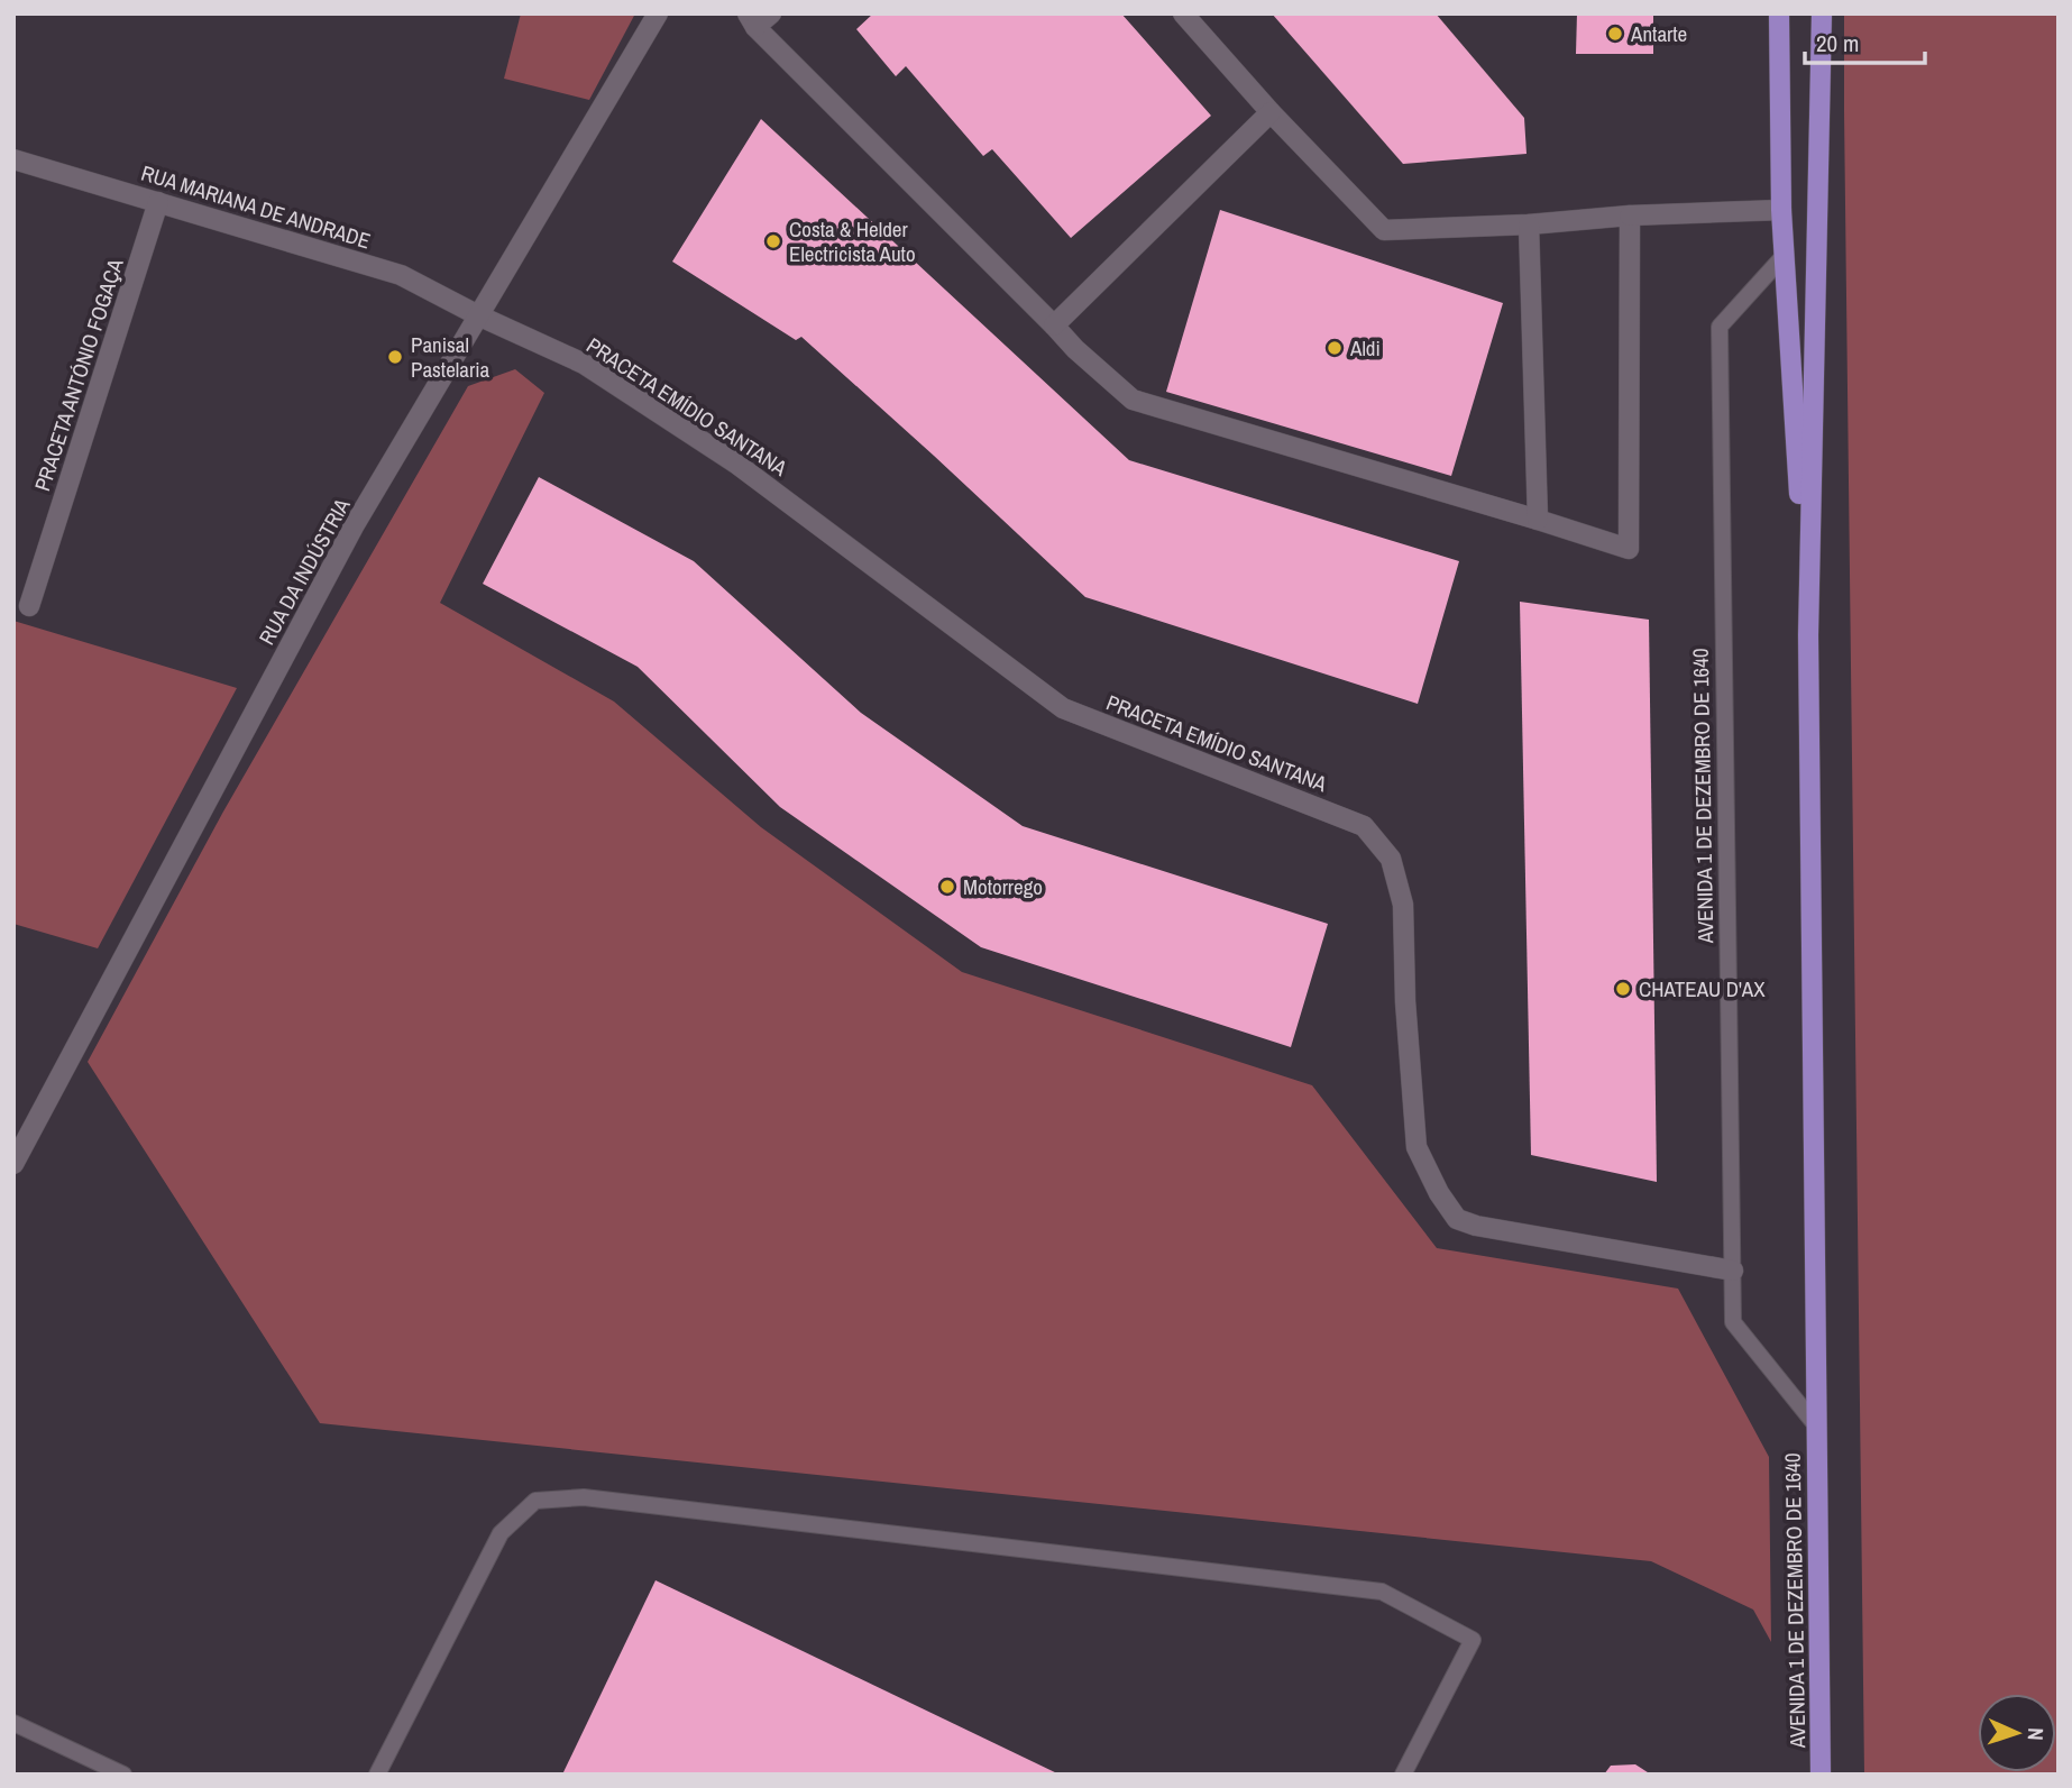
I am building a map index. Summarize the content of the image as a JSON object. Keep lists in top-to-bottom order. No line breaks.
{"streets":{"main road":["AVENIDA 1 DE DEZEMBRO DE 1640"],"street":["RUA MARIANA DE ANDRADE","PRACETA ANTÓNIO FOGAÇA","PRACETA EMÍDIO SANTANA","RUA DA INDÚSTRIA"]},"crossings":[["RUA MARIANA DE ANDRADE","PRACETA ANTÓNIO FOGAÇA"],["RUA MARIANA DE ANDRADE","PRACETA EMÍDIO SANTANA"],["RUA MARIANA DE ANDRADE","RUA DA INDÚSTRIA"],["PRACETA EMÍDIO SANTANA","RUA DA INDÚSTRIA"],["PRACETA EMÍDIO SANTANA","AVENIDA 1 DE DEZEMBRO DE 1640"]],"places":["Antarte","Costa & Helder Electricista Auto","Aldi","Panisal Pastelaria","Motorrego","CHATEAU D'AX"],"scale_bar":"20 m","north":"right"}
